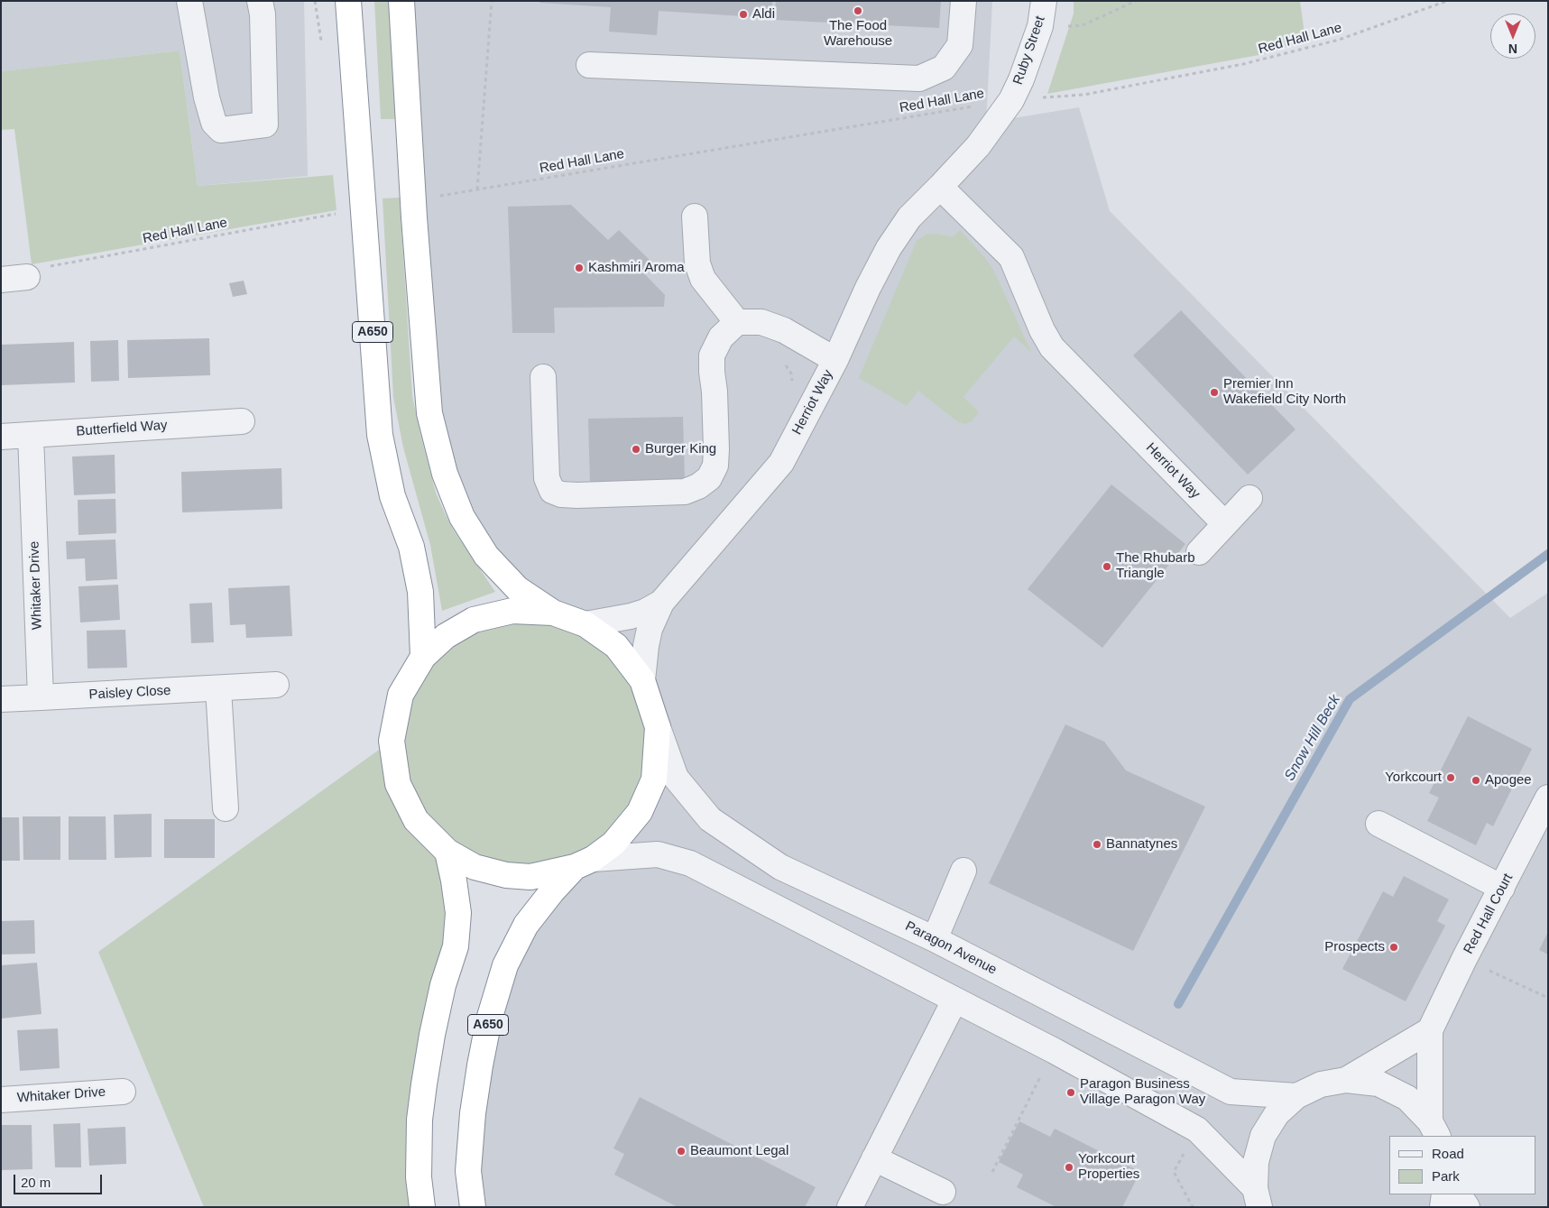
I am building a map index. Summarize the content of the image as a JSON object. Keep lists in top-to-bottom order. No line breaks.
{"streets":{"highway":["A650"],"street":["Ruby Street","Herriot Way","Butterfield Way","Whitaker Drive","Paisley Close","Red Hall Court","Paragon Avenue"],"path":["Red Hall Lane"]},"crossings":[["Red Hall Lane","Ruby Street"],["Red Hall Lane","Herriot Way"],["Ruby Street","Herriot Way"],["Butterfield Way","Whitaker Drive"],["Whitaker Drive","Paisley Close"]],"water":["Snow Hill Beck"],"places":["The Food Warehouse","Aldi","Kashmiri Aroma","Premier Inn Wakefield City North","Burger King","The Rhubarb Triangle","Yorkcourt","Apogee","Bannatynes","Prospects","Paragon Business Village Paragon Way","Beaumont Legal","Yorkcourt Properties"],"legend":["Road","Park"],"scale_bar":"20 m","north":"bottom"}
